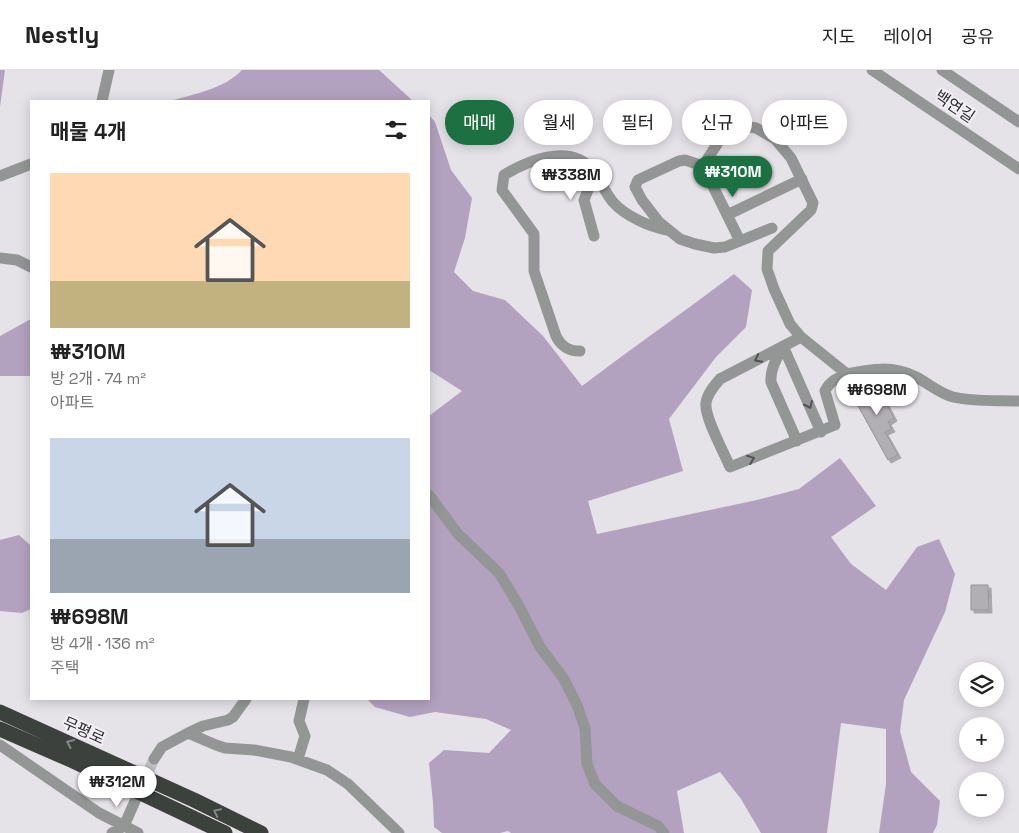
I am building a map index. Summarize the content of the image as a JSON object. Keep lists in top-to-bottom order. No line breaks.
{"streets":{"highway":["무평로"],"street":["백연길"]},"page":{"header":"Nestly","nav":["지도","레이어","공유"],"chip":["매매","월세","필터","신규","아파트"],"heading":"매물 4개","price":["₩310M","₩338M","₩698M","₩312M"],"list":[{"name":"₩310M","note":"방 2개 · 74 m² · 아파트"},{"name":"₩698M","note":"방 4개 · 136 m² · 주택"}],"map_buttons":["+","−"]}}
